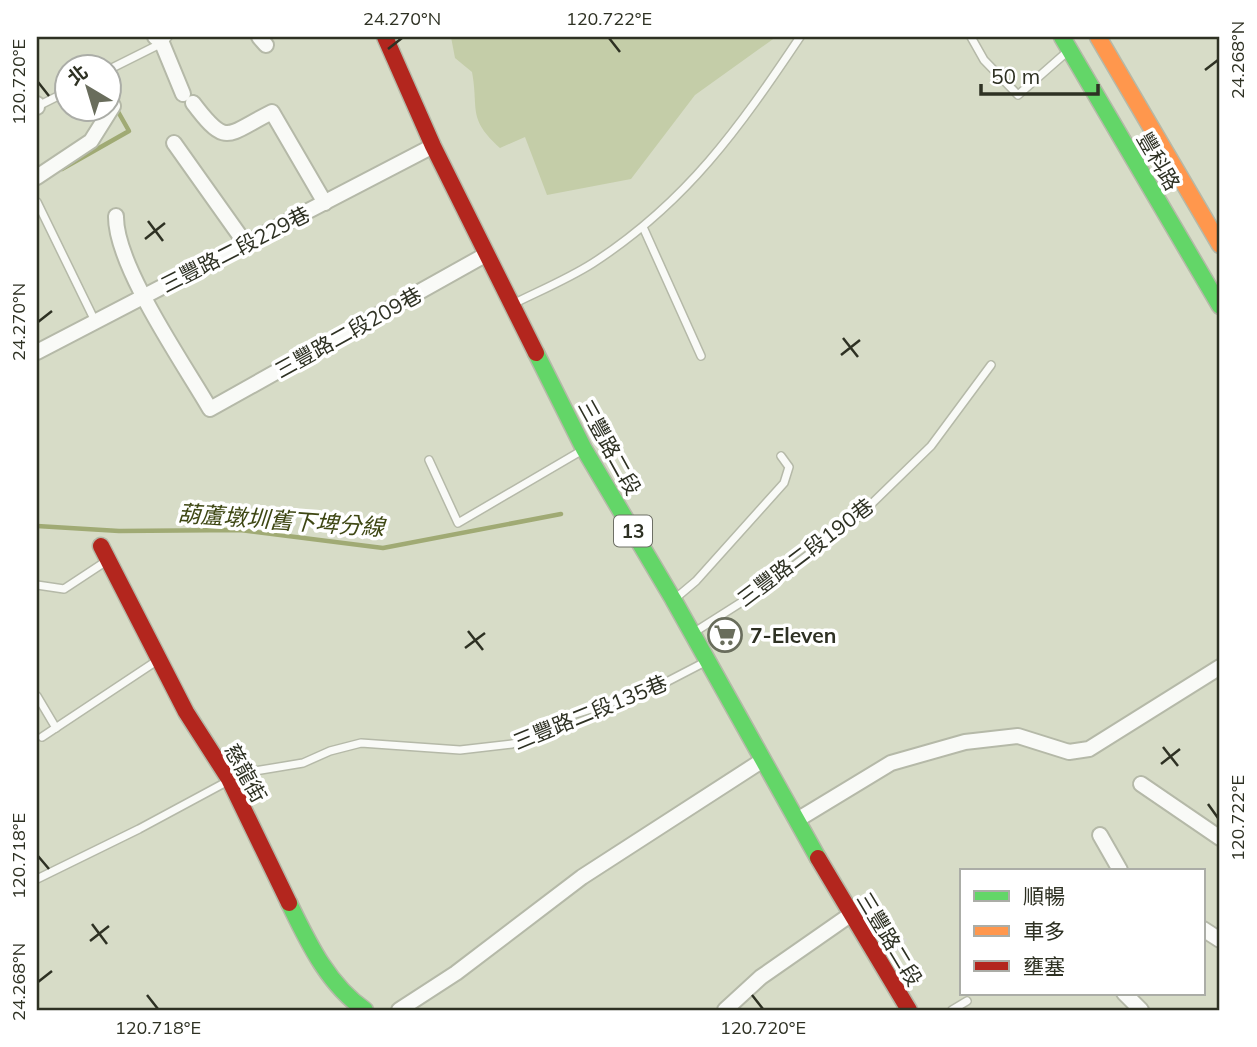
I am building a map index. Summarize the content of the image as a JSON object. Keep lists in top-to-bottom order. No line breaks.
{"streets":{"main road":["豐科路","三豐路二段","13","慈龍街"],"street":["三豐路二段229巷","三豐路二段209巷"],"lane":["三豐路二段190巷","三豐路二段135巷"]},"crossings":[["三豐路二段229巷","三豐路二段209巷"],["三豐路二段229巷","三豐路二段"],["三豐路二段209巷","三豐路二段"],["三豐路二段","三豐路二段190巷"],["三豐路二段","三豐路二段135巷"],["三豐路二段135巷","慈龍街"]],"water":["葫蘆墩圳舊下埤分線"],"places":{"supermarket":["7-Eleven"]},"legend":["順暢","車多","壅塞"],"scale_bar":"50 m","north":"top left","coordinates":["24.270°N","120.722°E","24.268°N","120.720°E","120.718°E"]}
